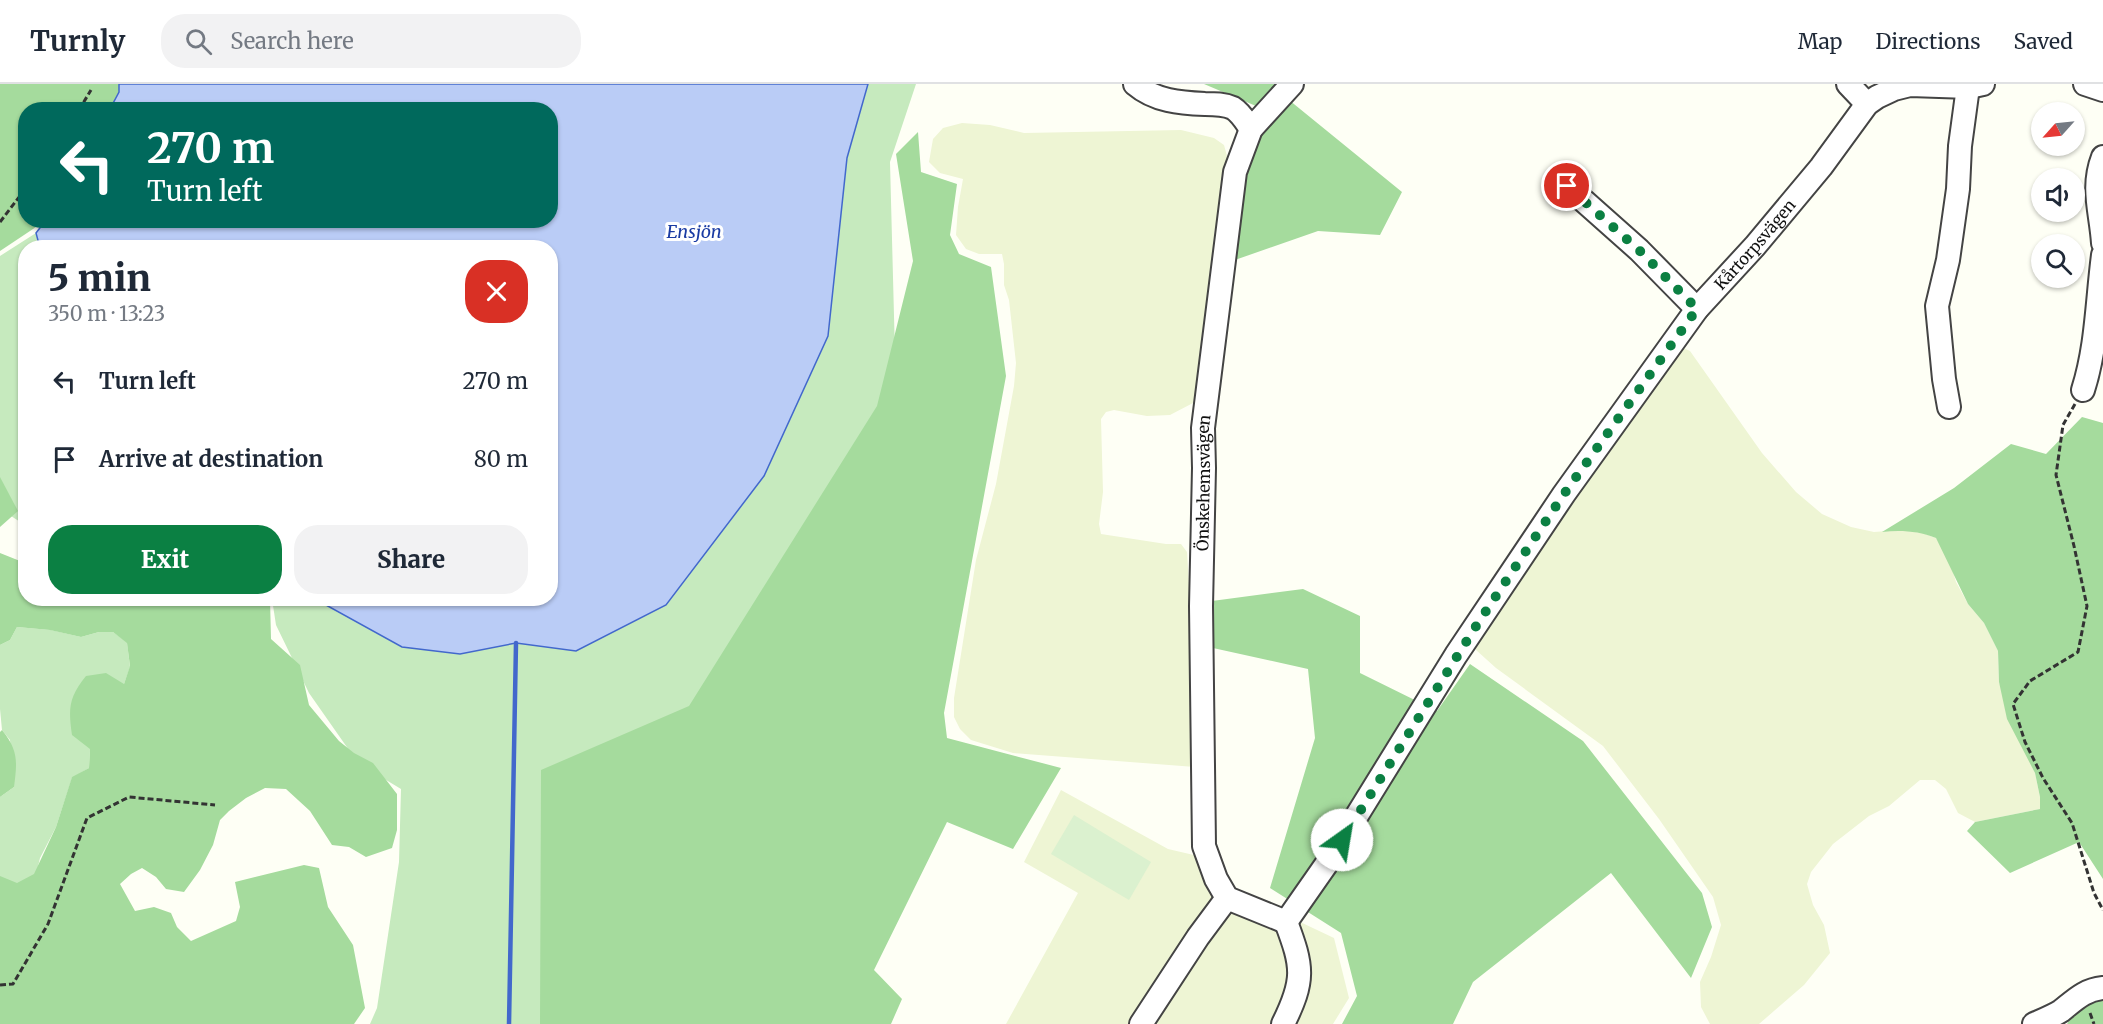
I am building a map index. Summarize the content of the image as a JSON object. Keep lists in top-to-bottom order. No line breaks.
{"streets":{"street":["Kårtorpsvägen","Önskehemsvägen"]},"water":["Ensjön"],"north":"bottom left","page":{"header":"Turnly","search":"Search here","nav":["Map","Directions","Saved"],"turn":["270 m","Turn left"],"heading":["5 min","350 m · 13:23"],"list":[{"name":"Turn left","value":"270 m"},{"name":"Arrive at destination","value":"80 m"}],"buttons":["Exit","Share"]}}
